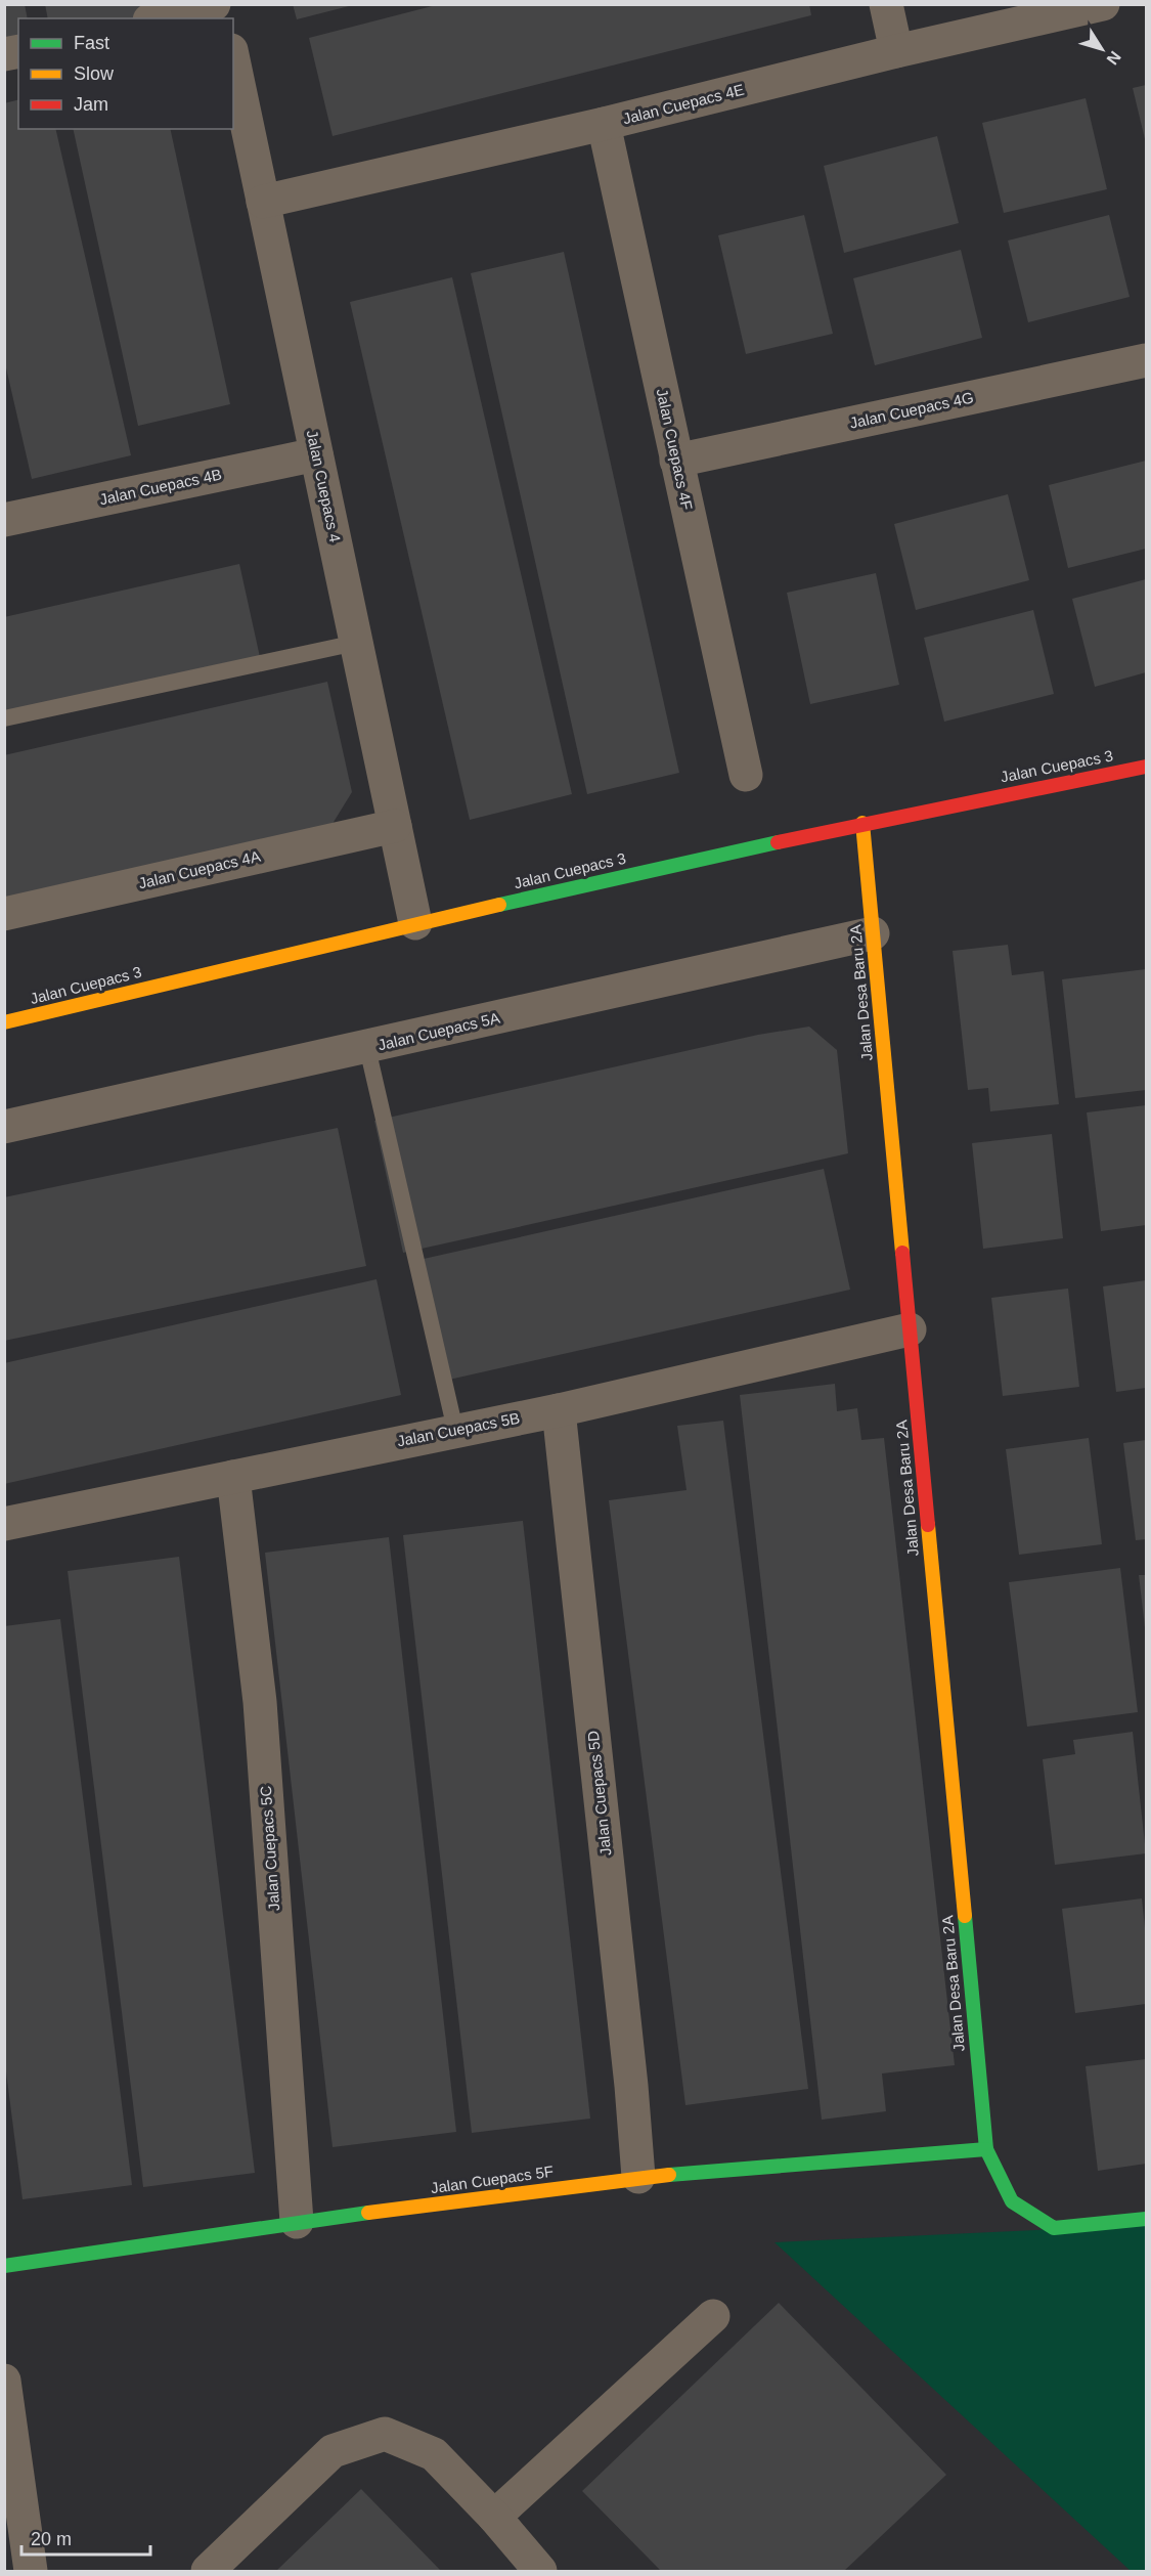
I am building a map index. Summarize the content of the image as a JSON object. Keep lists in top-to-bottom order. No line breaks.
{"streets":{"street":["Jalan Cuepacs 4E","Jalan Cuepacs 4G","Jalan Cuepacs 4F","Jalan Cuepacs 4","Jalan Cuepacs 4B","Jalan Cuepacs 3","Jalan Cuepacs 4A","Jalan Desa Baru 2A","Jalan Cuepacs 5A","Jalan Cuepacs 5B","Jalan Cuepacs 5D","Jalan Cuepacs 5C","Jalan Cuepacs 5F"]},"crossings":[["Jalan Cuepacs 4E","Jalan Cuepacs 4F"],["Jalan Cuepacs 4E","Jalan Cuepacs 4"],["Jalan Cuepacs 4G","Jalan Cuepacs 4F"],["Jalan Cuepacs 4","Jalan Cuepacs 4B"],["Jalan Cuepacs 4","Jalan Cuepacs 3"],["Jalan Cuepacs 4","Jalan Cuepacs 4A"],["Jalan Cuepacs 3","Jalan Desa Baru 2A"],["Jalan Desa Baru 2A","Jalan Cuepacs 5A"],["Jalan Desa Baru 2A","Jalan Cuepacs 5B"],["Jalan Desa Baru 2A","Jalan Cuepacs 5F"],["Jalan Cuepacs 5B","Jalan Cuepacs 5D"],["Jalan Cuepacs 5B","Jalan Cuepacs 5C"],["Jalan Cuepacs 5D","Jalan Cuepacs 5F"],["Jalan Cuepacs 5C","Jalan Cuepacs 5F"]],"legend":["Fast","Slow","Jam"],"scale_bar":"20 m","north":"bottom right"}
